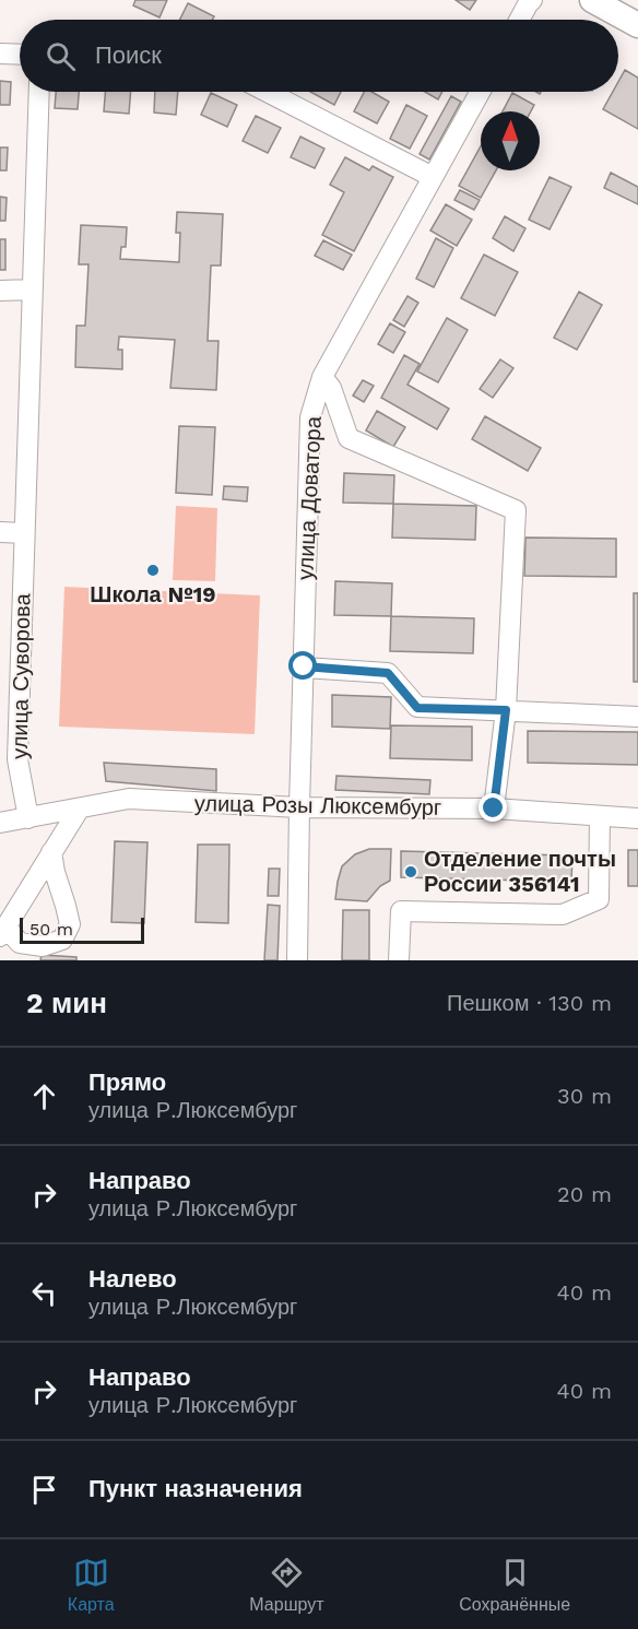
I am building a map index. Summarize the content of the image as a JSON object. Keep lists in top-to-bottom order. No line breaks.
{"streets":{"street":["улица Доватора","улица Суворова","улица Розы Люксембург"]},"crossings":[["улица Доватора","улица Розы Люксембург"],["улица Суворова","улица Розы Люксембург"]],"places":["Школа №19","Отделение почты России 356141"],"scale_bar":"50 m","north":"top","page":{"search":"Поиск","scale":"50 m","heading":["2 мин","Пешком · 130 m"],"list":[["Прямо","улица Р.Люксембург","30 m"],["Направо","улица Р.Люксембург","20 m"],["Налево","улица Р.Люксембург","40 m"],["Направо","улица Р.Люксембург","40 m"],"Пункт назначения"],"nav":["Карта","Маршрут","Сохранённые"]}}
